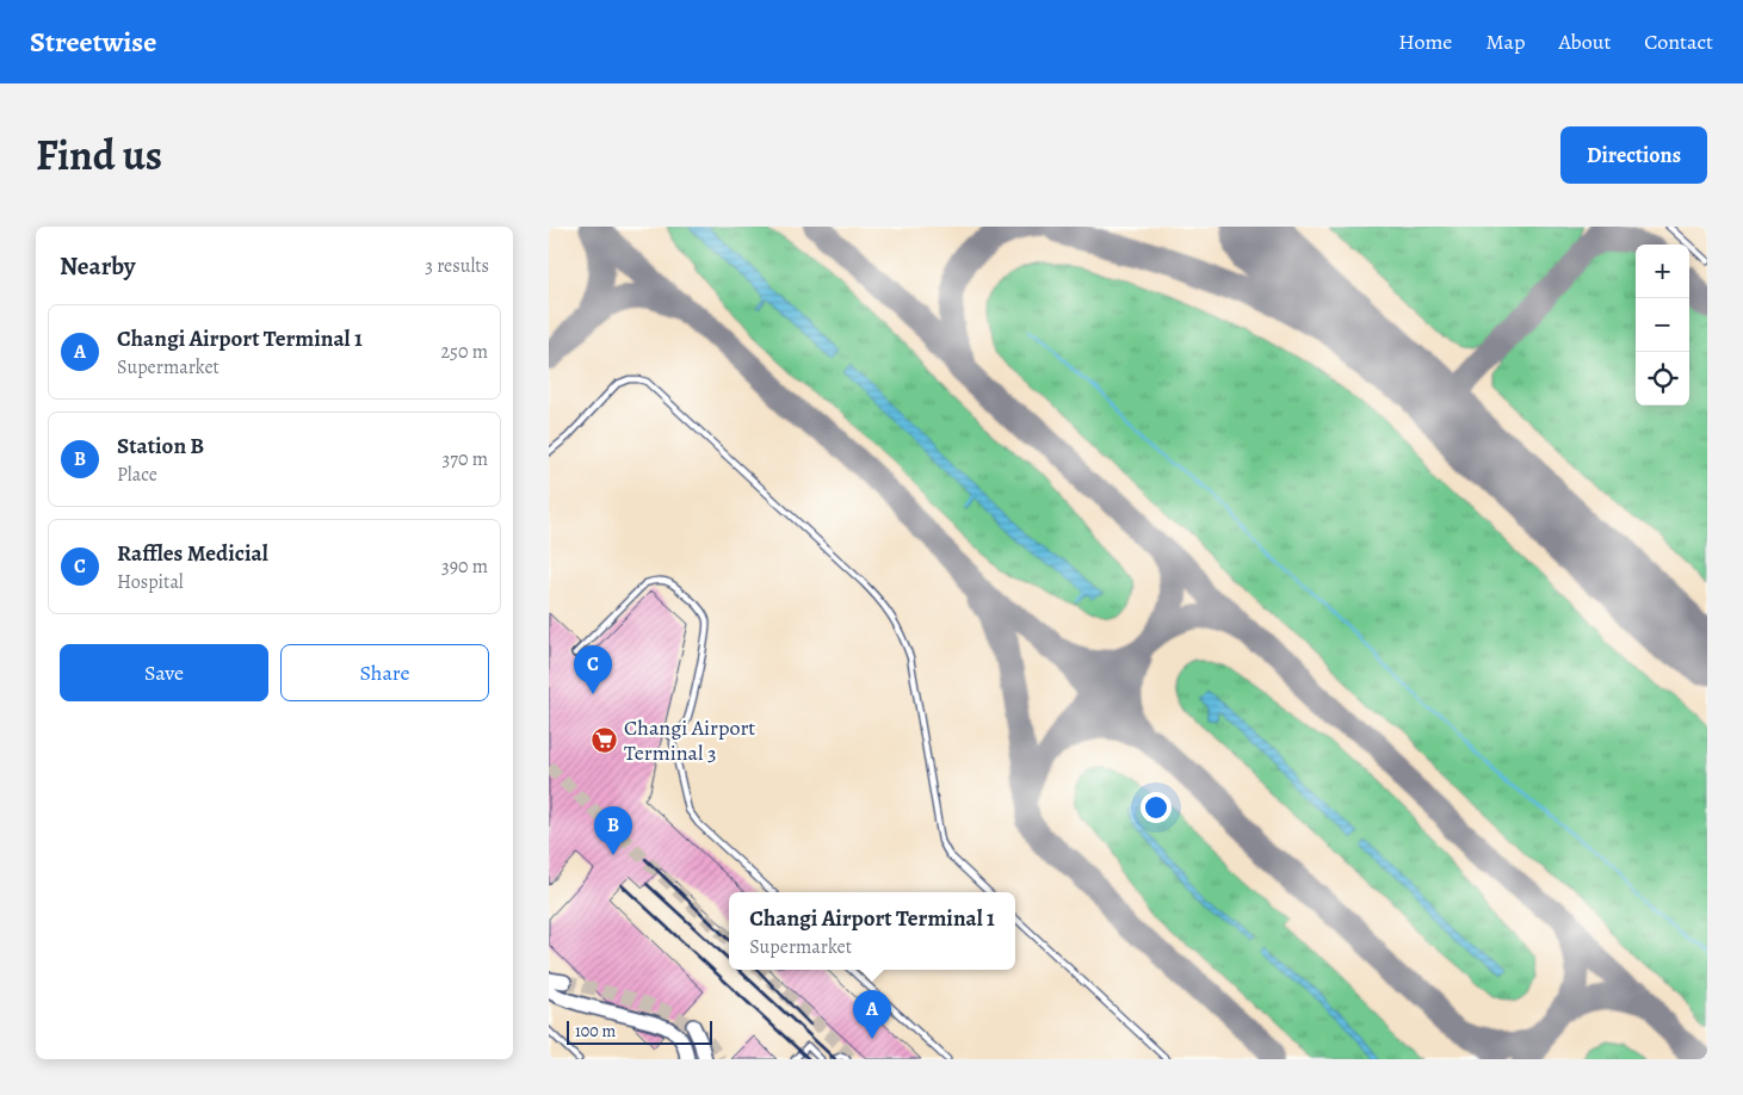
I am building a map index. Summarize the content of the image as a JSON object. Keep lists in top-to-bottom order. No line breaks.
{"places":{"supermarket":["Changi Airport Terminal 3"]},"scale_bar":"100 m","page":{"header":"Streetwise","nav":["Home","Map","About","Contact"],"title":"Find us","buttons":["Directions",["Save","Share"]],"heading":["Nearby","3 results"],"map_buttons":["+","−"],"list":[{"mark":"A","name":"Changi Airport Terminal 1","note":"Supermarket","value":"250 m"},{"mark":"B","name":"Station B","note":"Place","value":"370 m"},{"mark":"C","name":"Raffles Medicial","note":"Hospital","value":"390 m"}],"pins":["C","B","A"],"popup":["Changi Airport Terminal 1","Supermarket"],"scale":"100 m"}}
